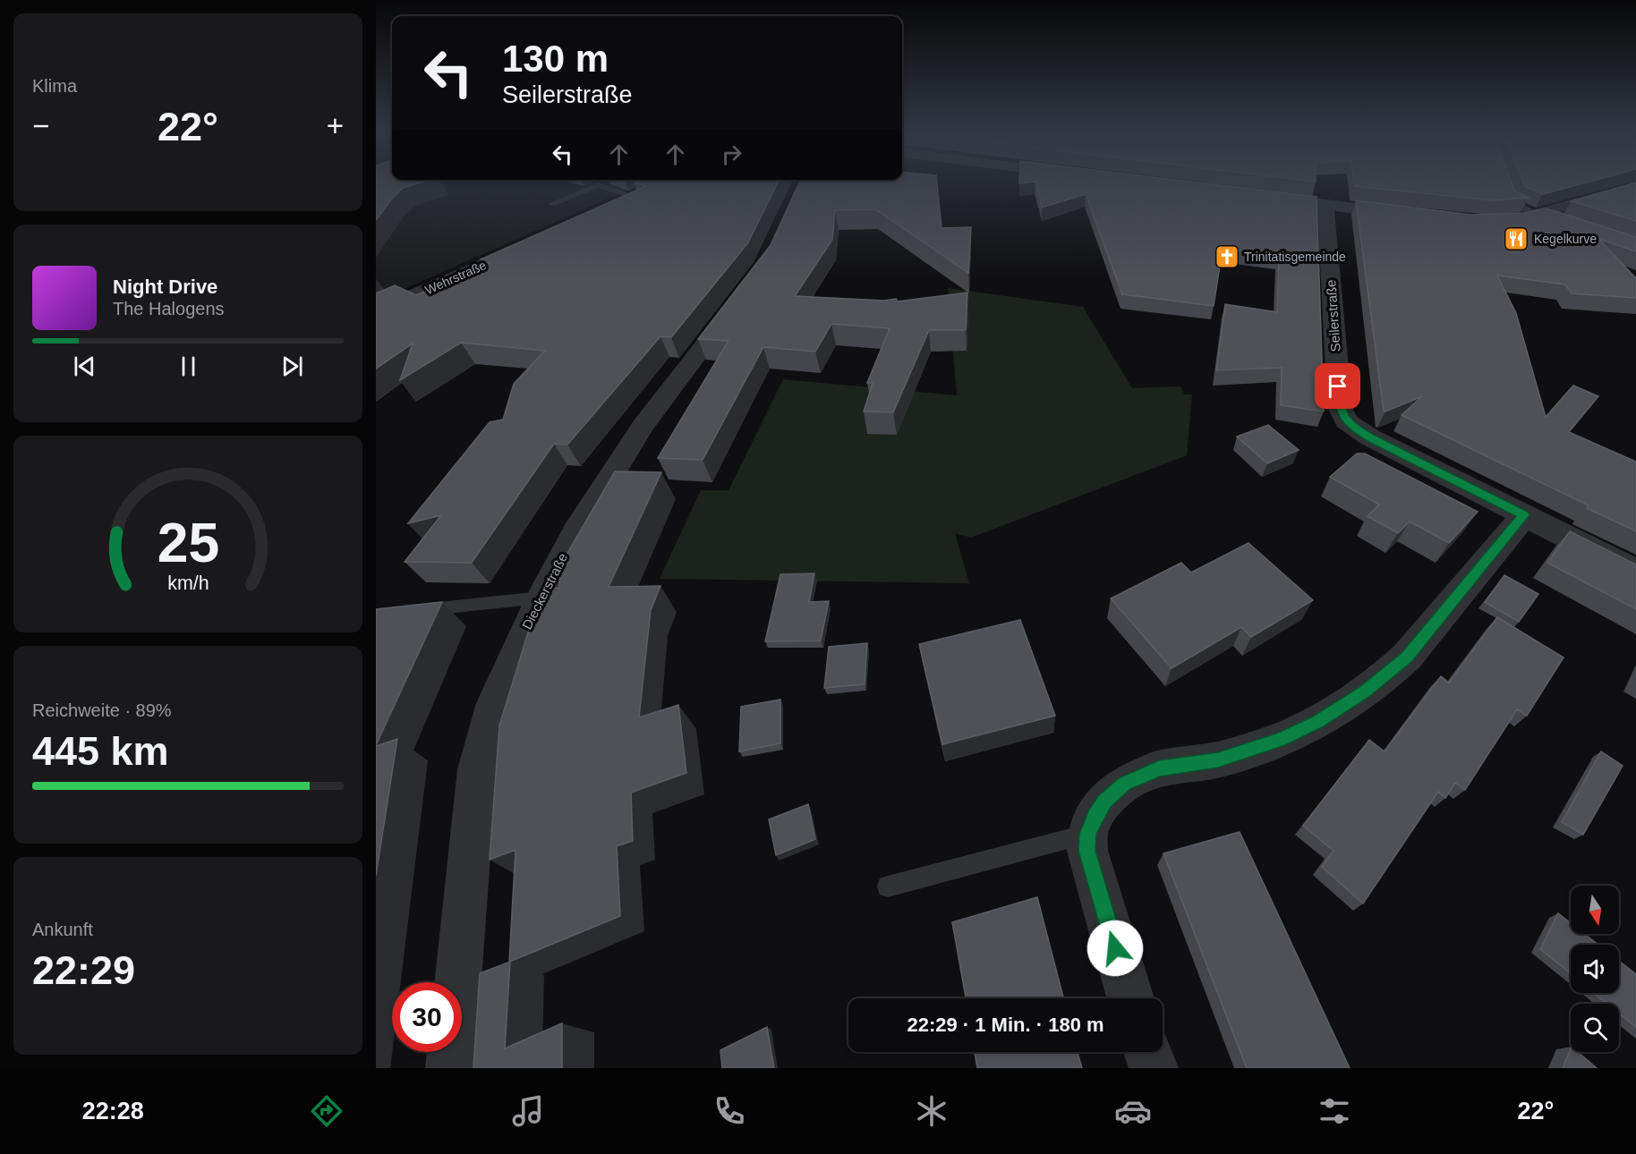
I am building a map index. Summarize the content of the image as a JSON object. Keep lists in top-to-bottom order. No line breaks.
{"streets":{"street":["Wehrstraße","Seilerstraße","Dieckerstraße"]},"places":{"restaurant":["Kegelkurve"],"church":["Trinitatisgemeinde"]},"north":"bottom","page":{"tile":["Klima",["Reichweite · 89%","445 km"],["Ankunft","22:29"]],"turn":["130 m","Seilerstraße"],"heat":["−","22°","+"],"song":["Night Drive","The Halogens"],"limit":"30","trip":"22:29 · 1 Min. · 180 m","tabs":["22:28","22°"],"gauge":["25","km/h"]}}
